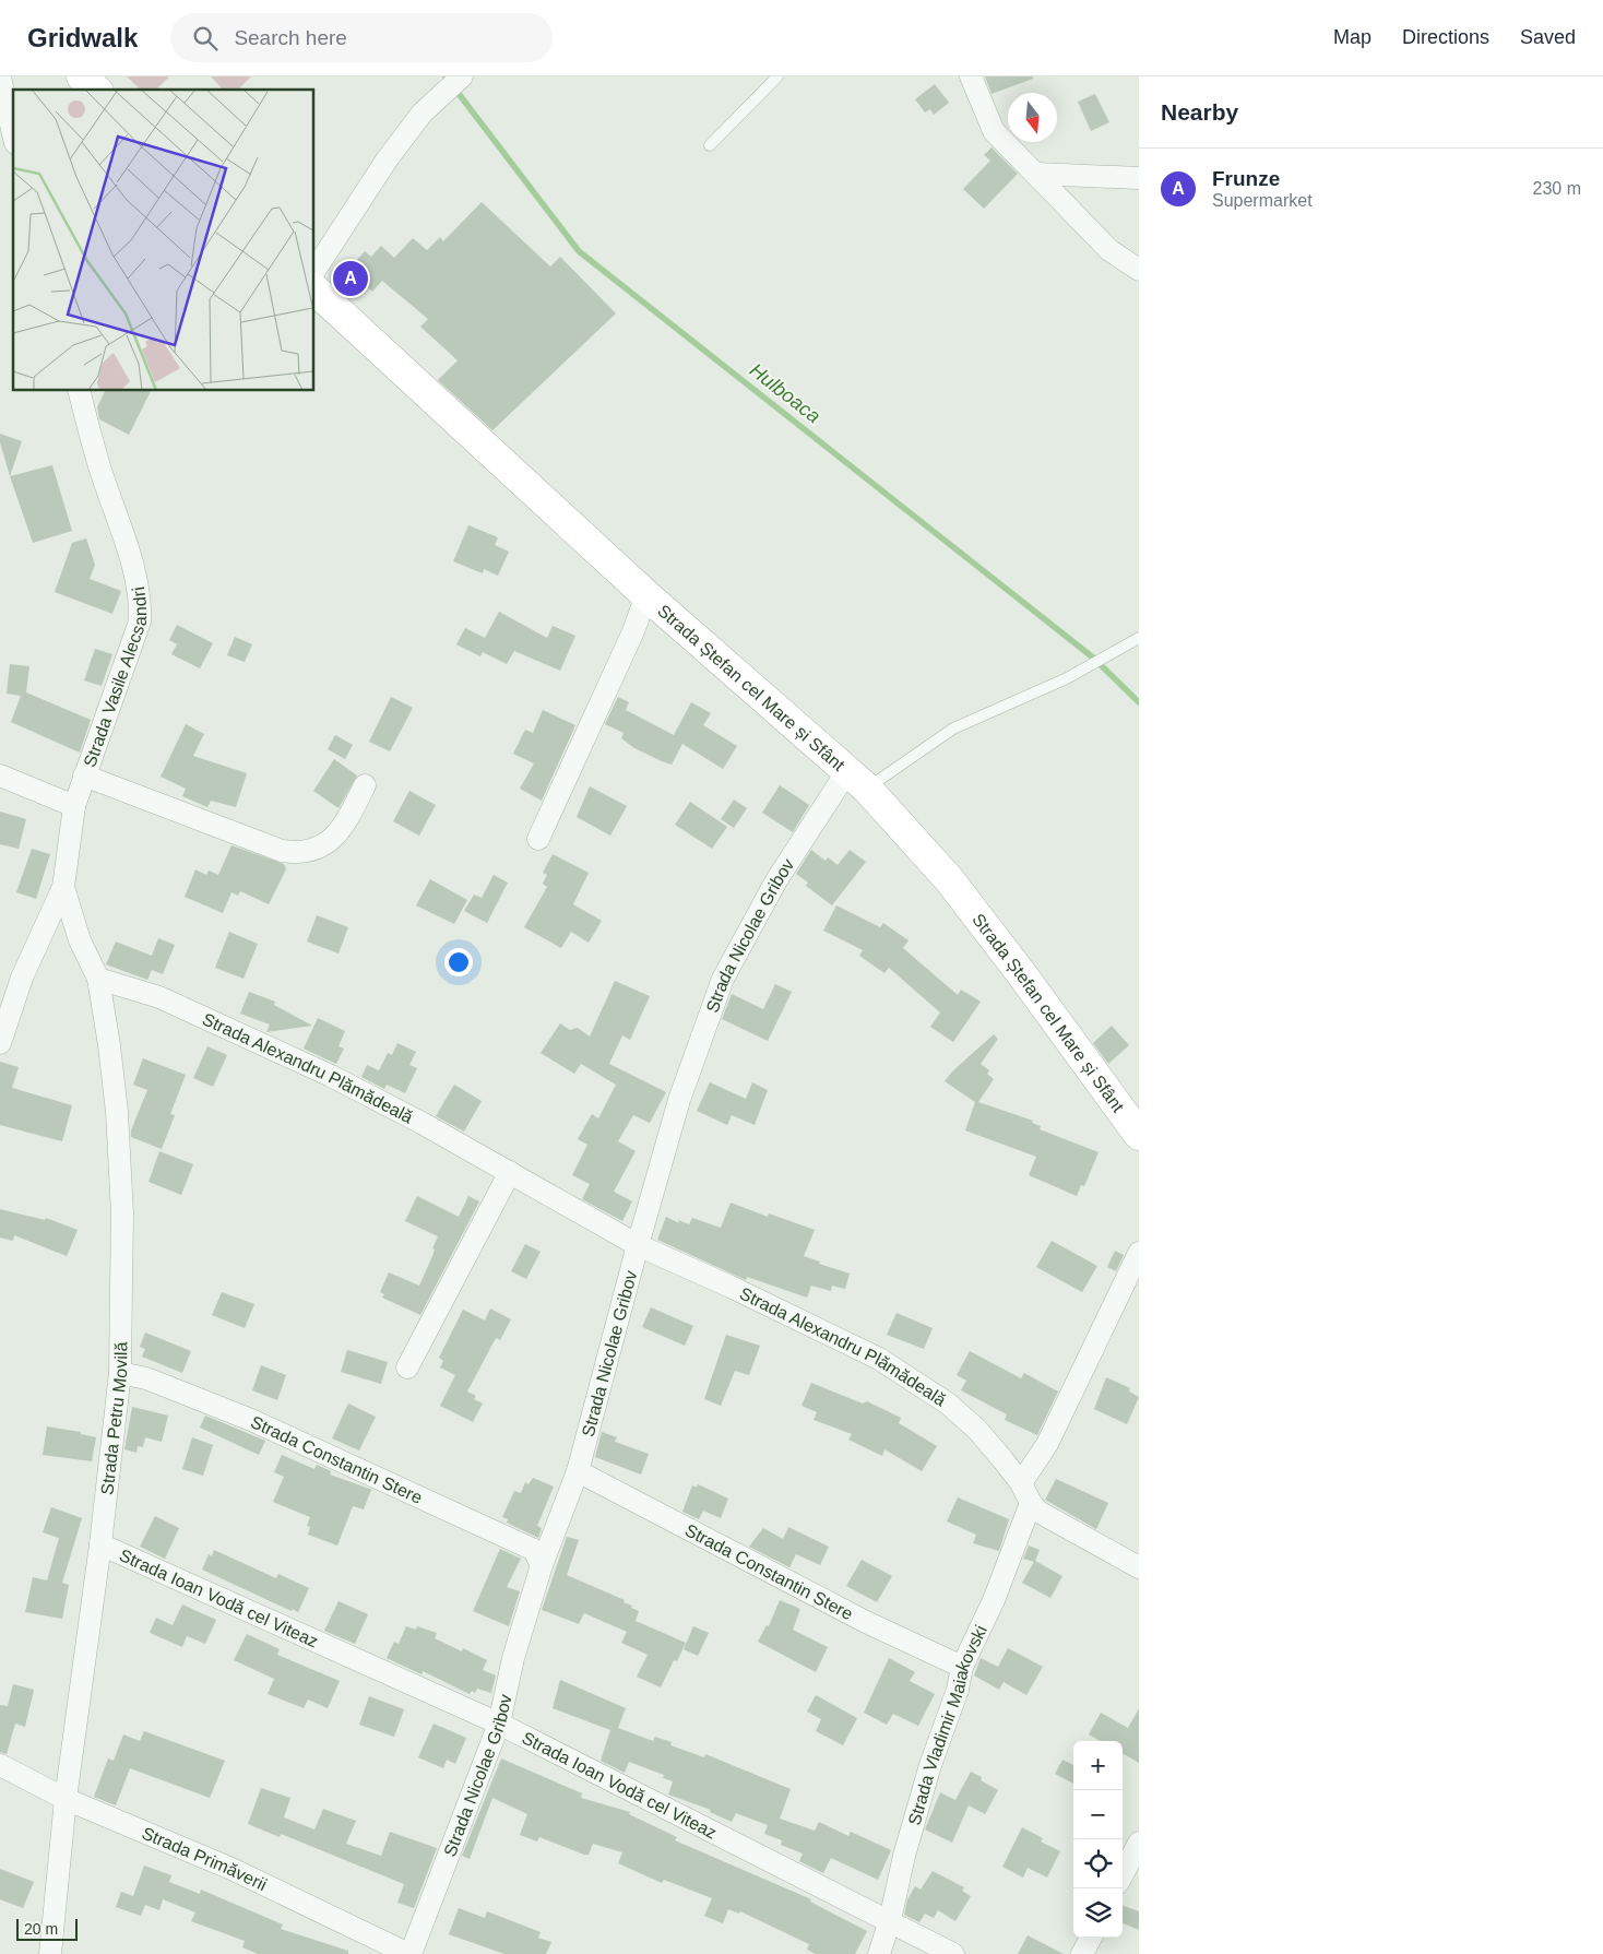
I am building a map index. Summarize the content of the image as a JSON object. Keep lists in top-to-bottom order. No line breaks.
{"streets":{"street":["Strada Vasile Alecsandri","Strada Ștefan cel Mare și Sfânt","Strada Nicolae Gribov","Strada Alexandru Plămădeală","Strada Petru Movilă","Strada Constantin Stere","Strada Ioan Vodă cel Viteaz","Strada Vladimir Maiakovski","Strada Primăverii"]},"crossings":[["Strada Vasile Alecsandri","Strada Petru Movilă"],["Strada Ștefan cel Mare și Sfânt","Strada Nicolae Gribov"],["Strada Nicolae Gribov","Strada Alexandru Plămădeală"],["Strada Nicolae Gribov","Strada Constantin Stere"],["Strada Nicolae Gribov","Strada Ioan Vodă cel Viteaz"],["Strada Nicolae Gribov","Strada Primăverii"],["Strada Alexandru Plămădeală","Strada Petru Movilă"],["Strada Alexandru Plămădeală","Strada Vladimir Maiakovski"],["Strada Petru Movilă","Strada Constantin Stere"],["Strada Petru Movilă","Strada Ioan Vodă cel Viteaz"],["Strada Petru Movilă","Strada Primăverii"],["Strada Constantin Stere","Strada Vladimir Maiakovski"],["Strada Ioan Vodă cel Viteaz","Strada Vladimir Maiakovski"]],"water":["Hulboaca"],"scale_bar":"20 m","north":"bottom","page":{"header":"Gridwalk","search":"Search here","nav":["Map","Directions","Saved"],"heading":"Nearby","list":[{"mark":"A","name":"Frunze","note":"Supermarket","value":"230 m"}],"pins":"A","map_buttons":["+","−"],"scale":"20 m"}}
